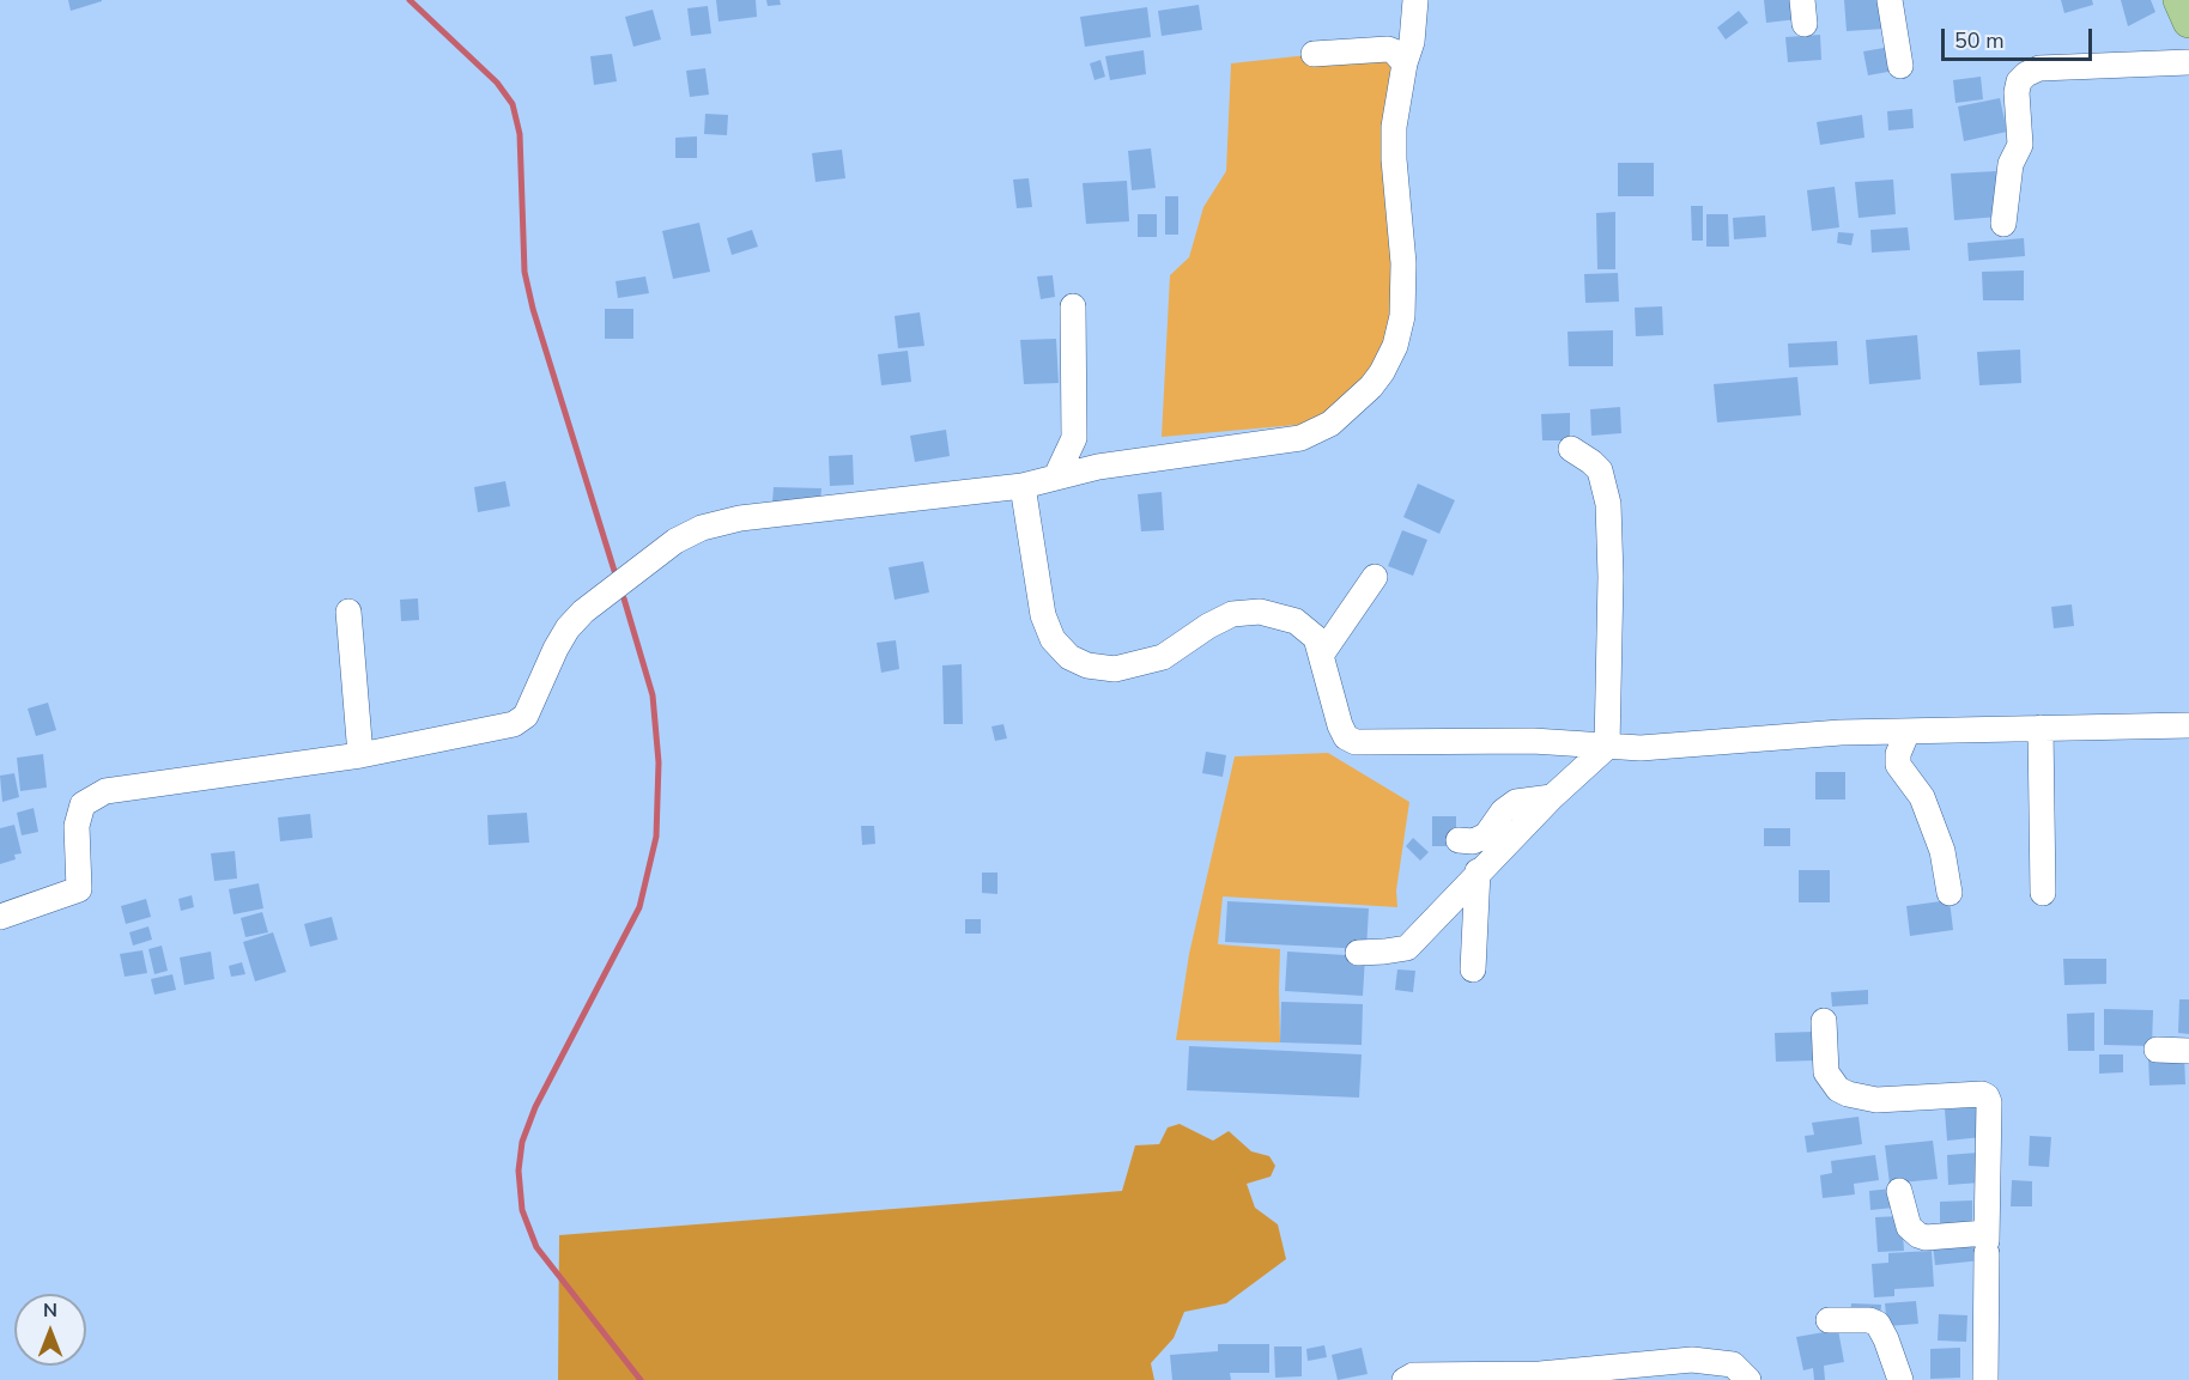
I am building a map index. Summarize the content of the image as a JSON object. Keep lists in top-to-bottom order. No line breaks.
{"scale_bar":"50 m","north":"top"}
